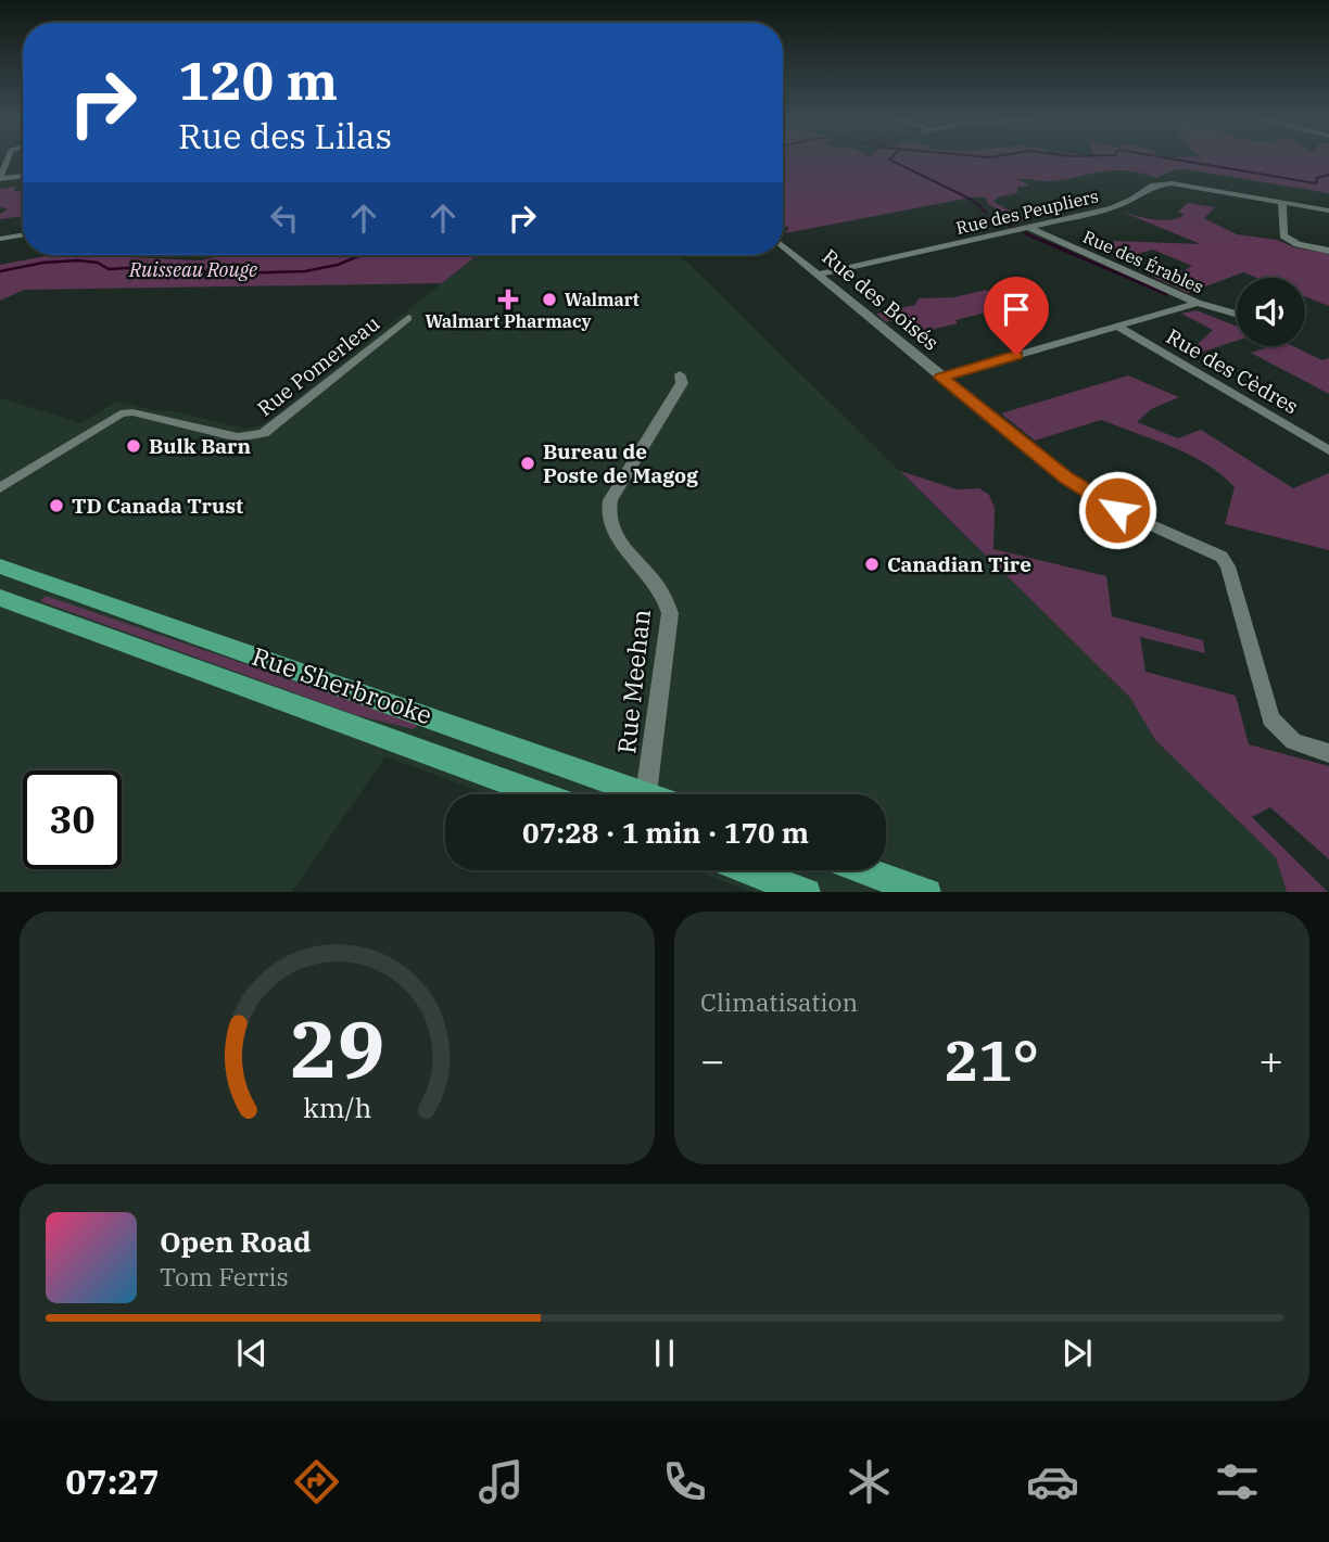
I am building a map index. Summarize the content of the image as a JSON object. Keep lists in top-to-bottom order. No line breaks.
{"streets":{"main road":["Rue Sherbrooke"],"street":["Rue des Peupliers","Rue des Érables","Rue des Boisés","Rue Pomerleau","Rue des Cèdres","Rue Meehan"]},"crossings":[["Rue des Peupliers","Rue des Érables"],["Rue des Peupliers","Rue des Boisés"]],"water":["Ruisseau Rouge"],"places":{"health":["Walmart Pharmacy"],"other":["Walmart","Bulk Barn","Bureau de Poste de Magog","TD Canada Trust","Canadian Tire"]},"page":{"turn":["120 m","Rue des Lilas"],"limit":"30","trip":"07:28 · 1 min · 170 m","tile":"Climatisation","heat":["−","21°","+"],"song":["Open Road","Tom Ferris"],"tabs":"07:27","gauge":["29","km/h"]}}
